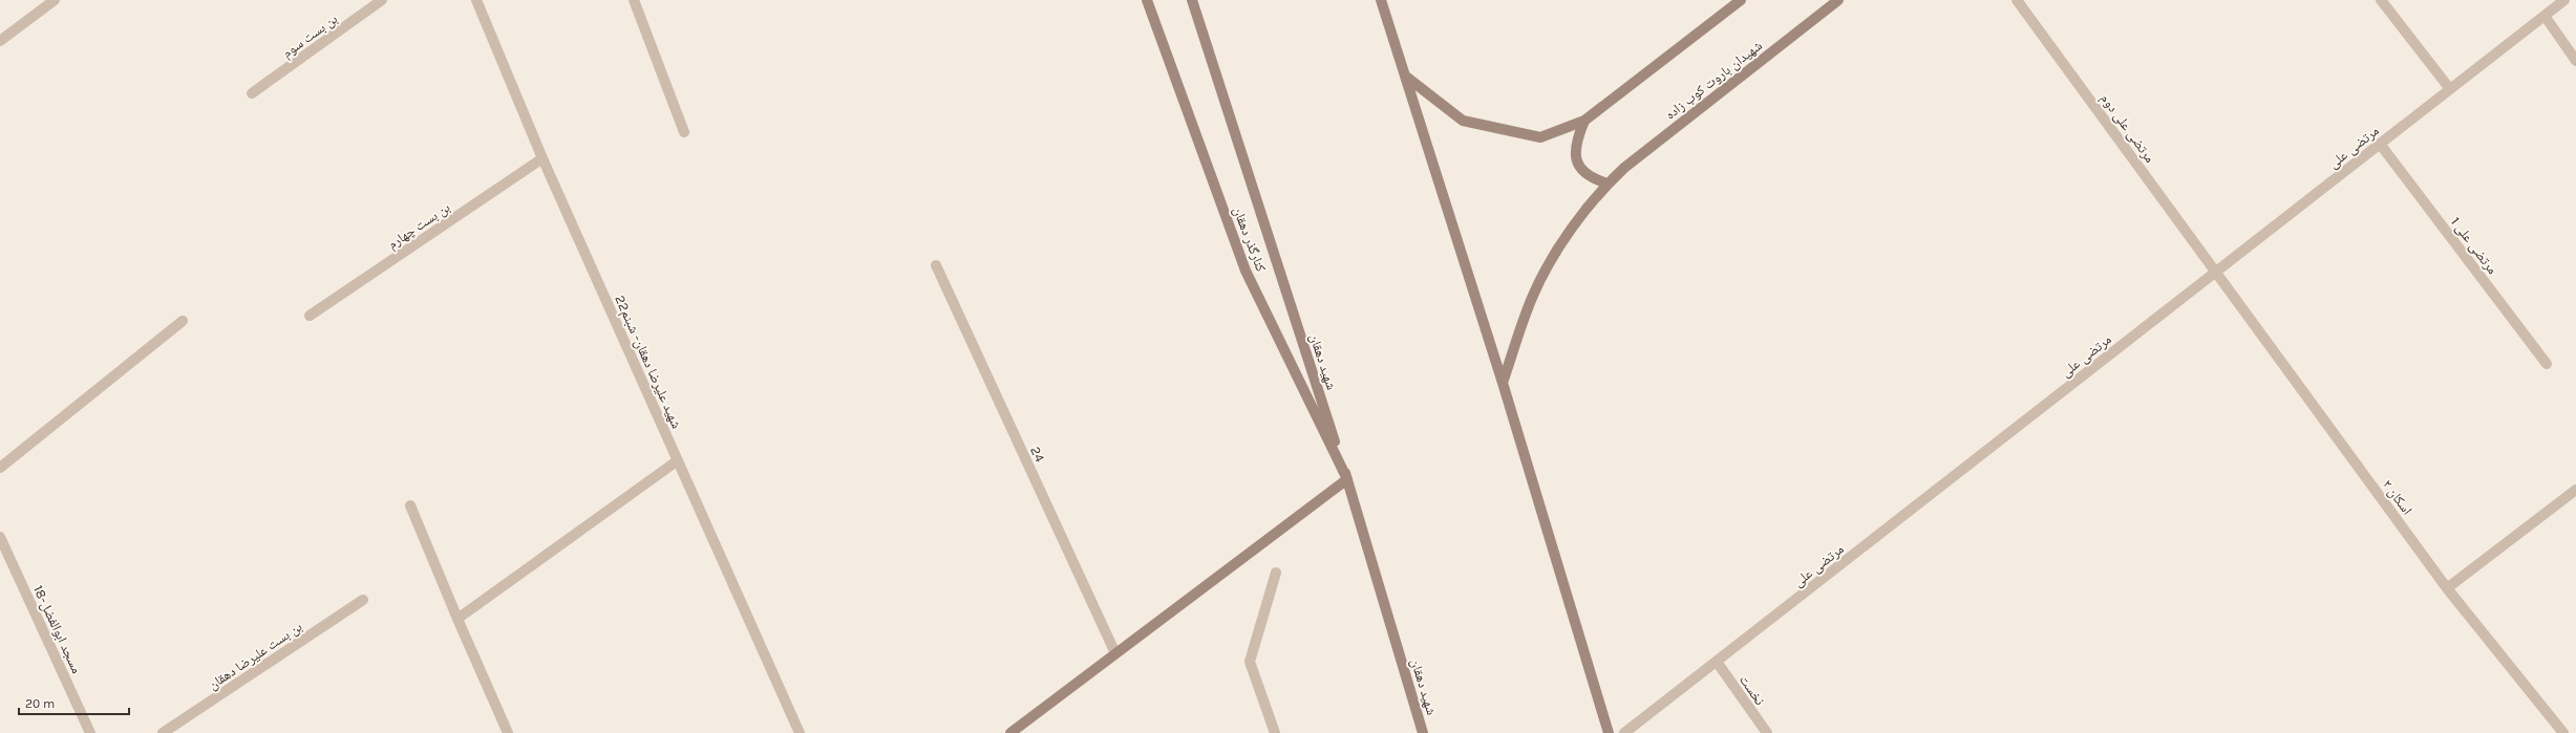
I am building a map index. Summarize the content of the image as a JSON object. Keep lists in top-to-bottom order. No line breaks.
{"streets":{"street":["بن بست سوم","شهیدان باروت کوب زاده","مرتضی علی دوم","مرتضی علی","بن بست چهارم","کنارگذر دهقان","مرتضی علی 1","شهید علیرضا دهقان- شبنم22","شهید دهقان","24","اسکان ۲","مسجد ابوالفضل-18","بن بست علیرضا دهقان","نخست"]},"crossings":[["مرتضی علی دوم","مرتضی علی"],["مرتضی علی دوم","اسکان ۲"],["مرتضی علی","مرتضی علی 1"],["مرتضی علی","اسکان ۲"],["مرتضی علی","نخست"],["بن بست چهارم","شهید علیرضا دهقان- شبنم22"],["کنارگذر دهقان","شهید دهقان"]],"scale_bar":"20 m"}
